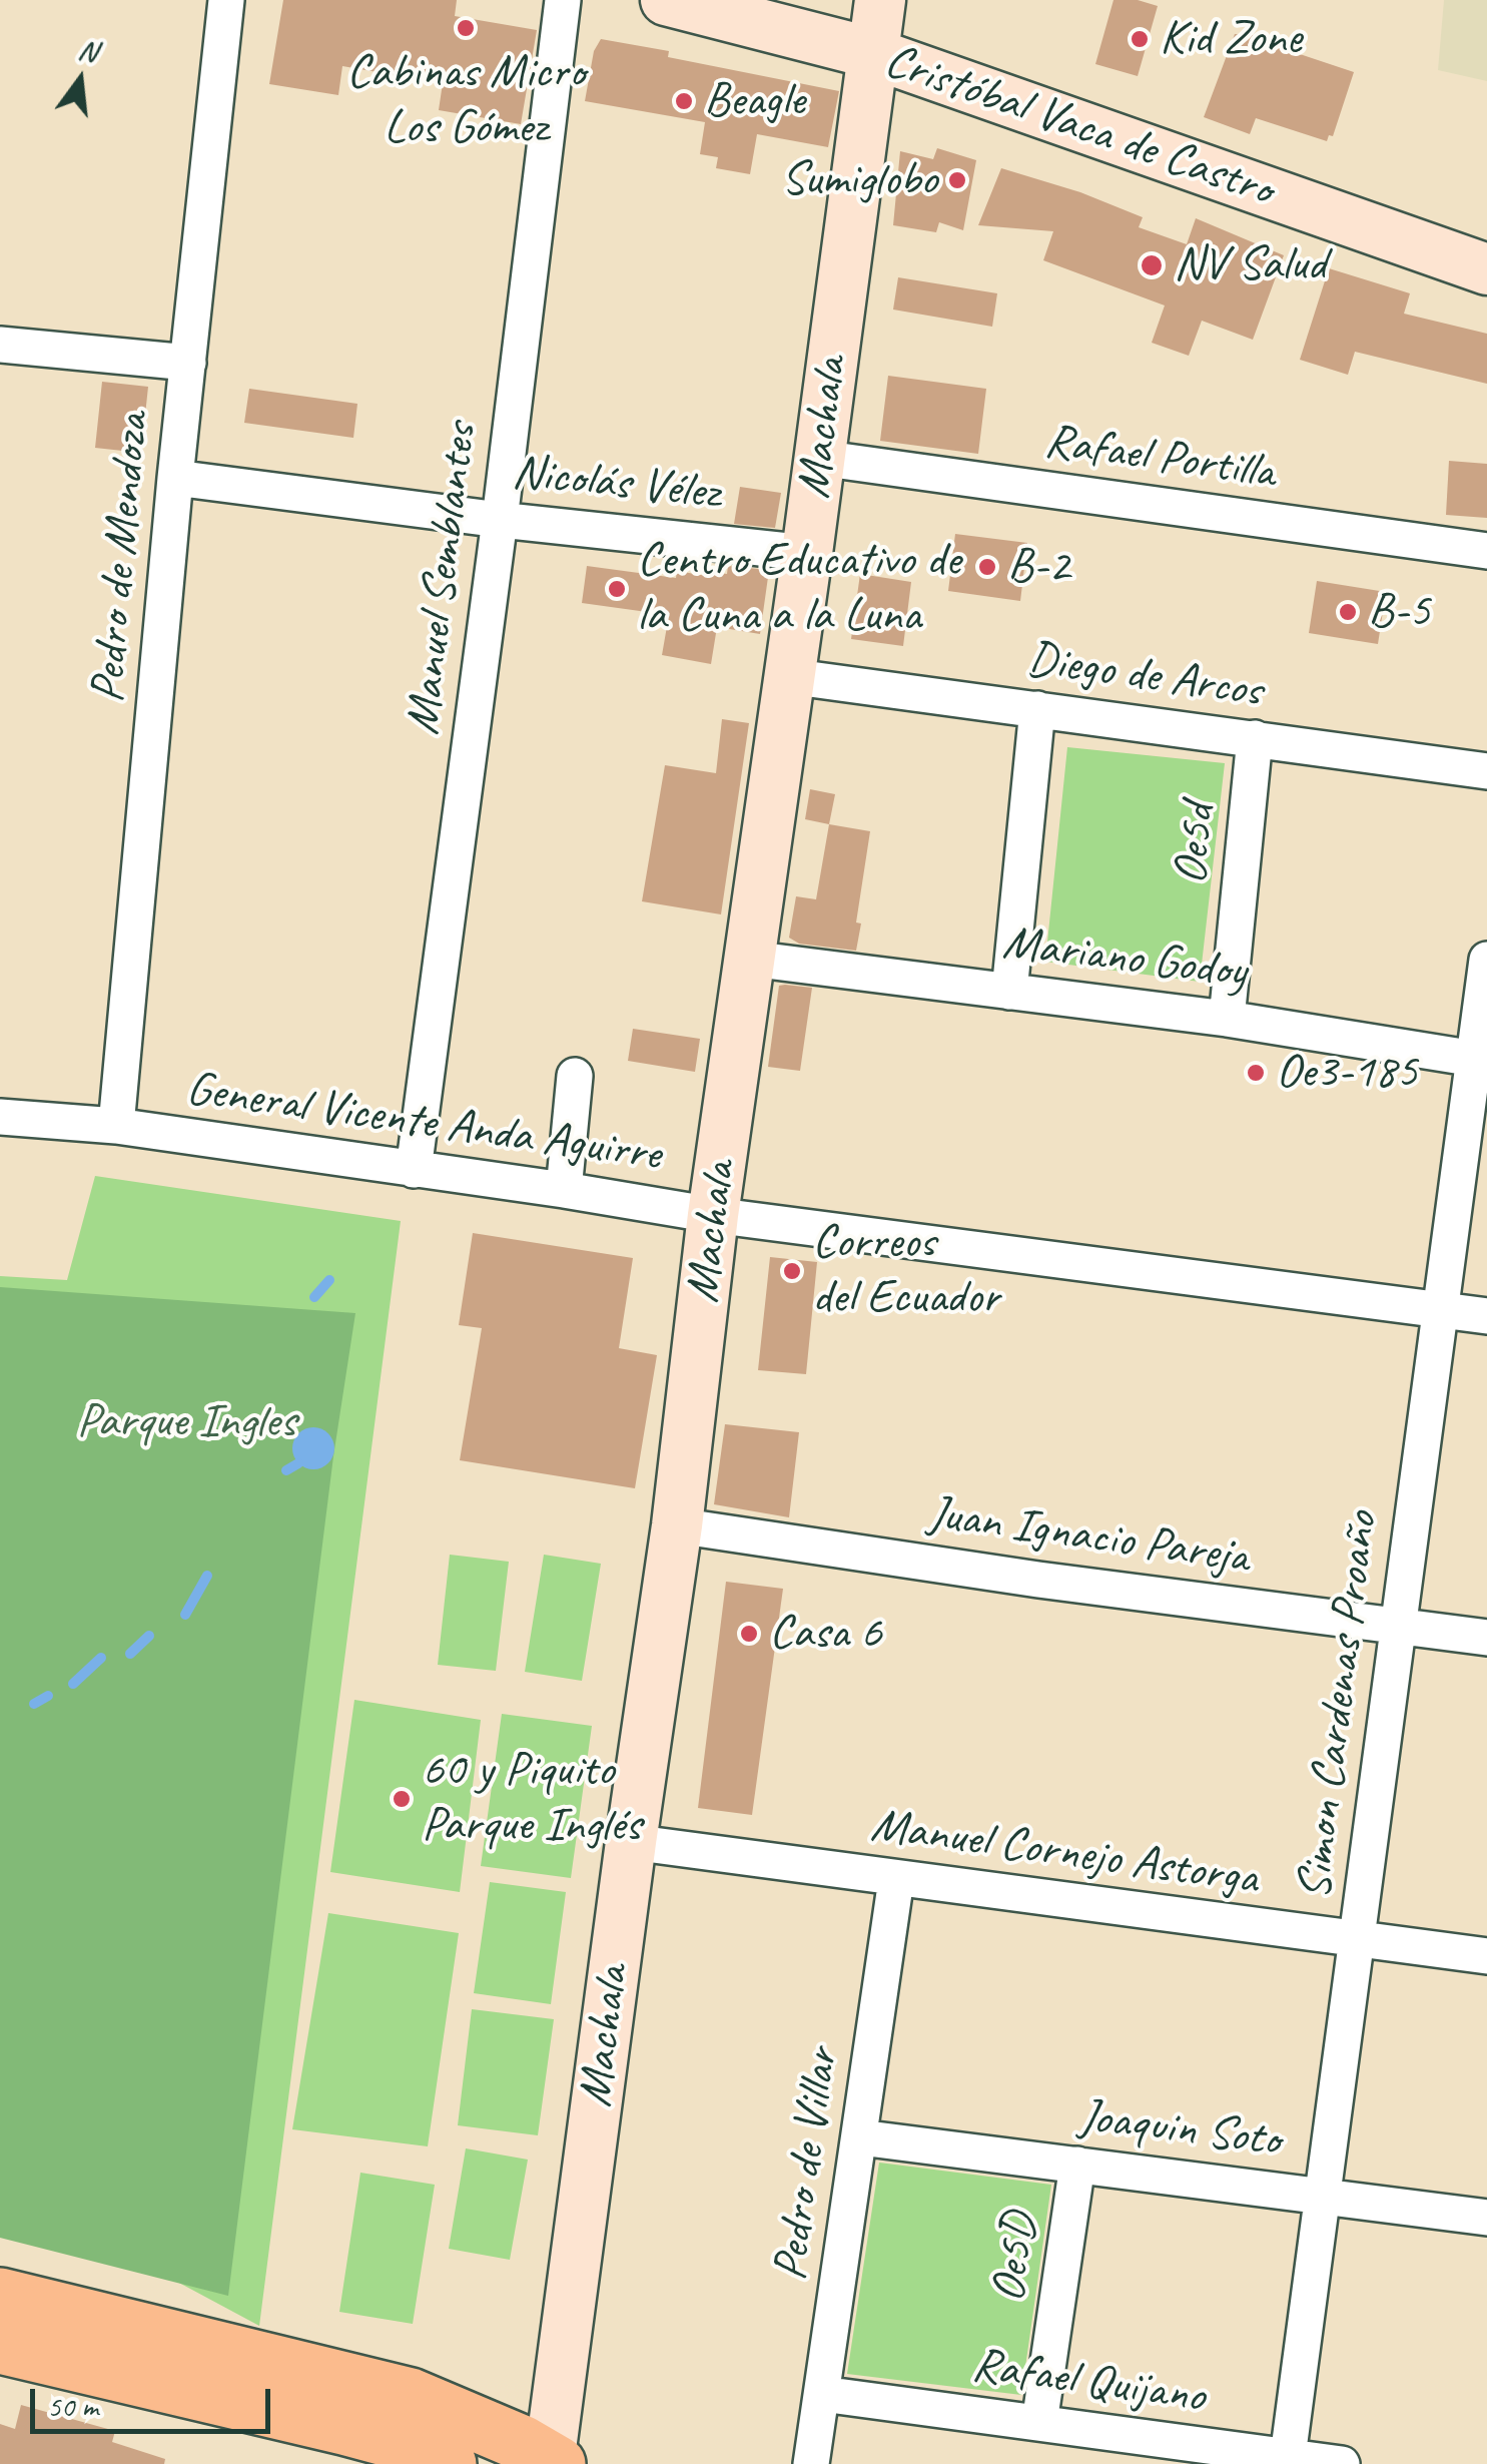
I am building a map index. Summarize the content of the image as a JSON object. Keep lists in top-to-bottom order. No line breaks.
{"streets":{"main road":["Cristóbal Vaca de Castro","Machala"],"street":["Rafael Portilla","Nicolás Vélez","Pedro de Mendoza","Manuel Semblantes","Diego de Arcos","Oe5d","Mariano Godoy","General Vicente Anda Aguirre","Juan Ignacio Pareja","Simon Cardenas Proaño","Manuel Cornejo Astorga","Joaquin Soto","Pedro de Villar","Oe5D","Rafael Quijano"]},"crossings":[["Cristóbal Vaca de Castro","Machala"],["Machala","Rafael Portilla"],["Machala","Nicolás Vélez"],["Machala","Diego de Arcos"],["Machala","Mariano Godoy"],["Machala","General Vicente Anda Aguirre"],["Machala","Juan Ignacio Pareja"],["Machala","Manuel Cornejo Astorga"],["Nicolás Vélez","Pedro de Mendoza"],["Nicolás Vélez","Manuel Semblantes"],["Pedro de Mendoza","General Vicente Anda Aguirre"],["Manuel Semblantes","General Vicente Anda Aguirre"],["Diego de Arcos","Oe5d"],["Oe5d","Mariano Godoy"],["Mariano Godoy","Simon Cardenas Proaño"],["General Vicente Anda Aguirre","Simon Cardenas Proaño"],["Juan Ignacio Pareja","Simon Cardenas Proaño"],["Simon Cardenas Proaño","Manuel Cornejo Astorga"],["Simon Cardenas Proaño","Joaquin Soto"],["Simon Cardenas Proaño","Rafael Quijano"],["Manuel Cornejo Astorga","Pedro de Villar"],["Joaquin Soto","Pedro de Villar"],["Joaquin Soto","Oe5D"],["Pedro de Villar","Rafael Quijano"],["Oe5D","Rafael Quijano"]],"parks":["Parque Ingles"],"places":["Cabinas Micro Los Gómez","Kid Zone","Beagle","Sumiglobo","NV Salud","B-2","Centro Educativo de la Cuna a la Luna","B-5","Oe3-185","Correos del Ecuador","Casa 6","60 y Piquito Parque Inglés"],"scale_bar":"50 m","north":"top"}
